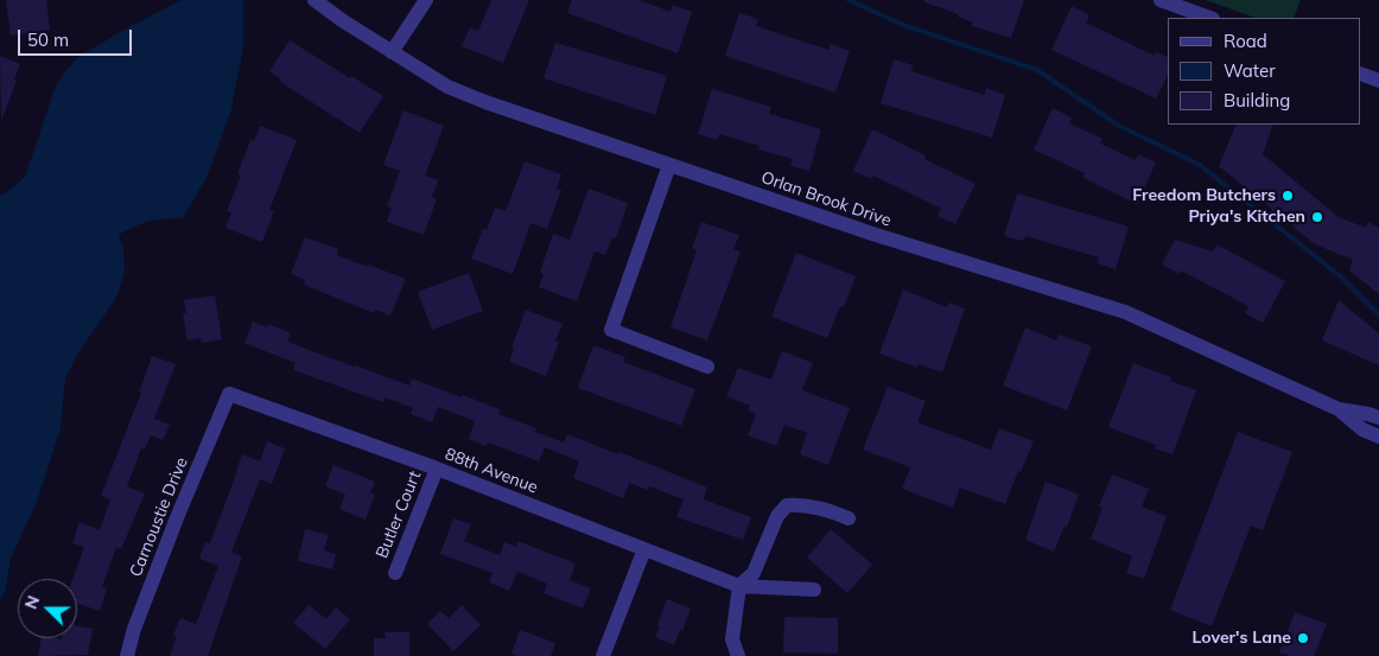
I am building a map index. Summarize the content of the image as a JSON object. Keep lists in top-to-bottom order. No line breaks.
{"streets":{"street":["Orlan Brook Drive","88th Avenue","Butler Court","Carnoustie Drive"]},"crossings":[["88th Avenue","Butler Court"],["88th Avenue","Carnoustie Drive"]],"places":["Freedom Butchers","Priya's Kitchen","Lover's Lane"],"legend":["Road","Water","Building"],"scale_bar":"50 m","north":"left"}
